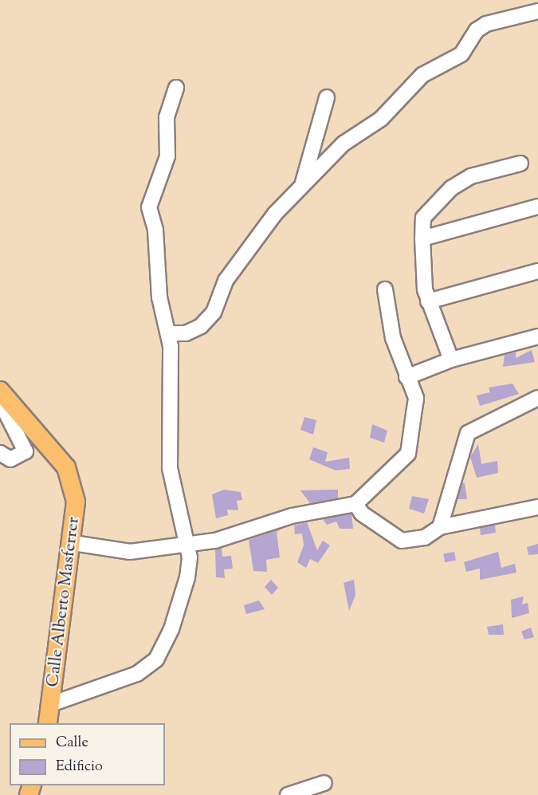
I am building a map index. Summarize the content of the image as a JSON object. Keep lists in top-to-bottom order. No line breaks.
{"streets":{"main road":["Calle Alberto Masferrer"]},"legend":["Calle","Edificio"]}
